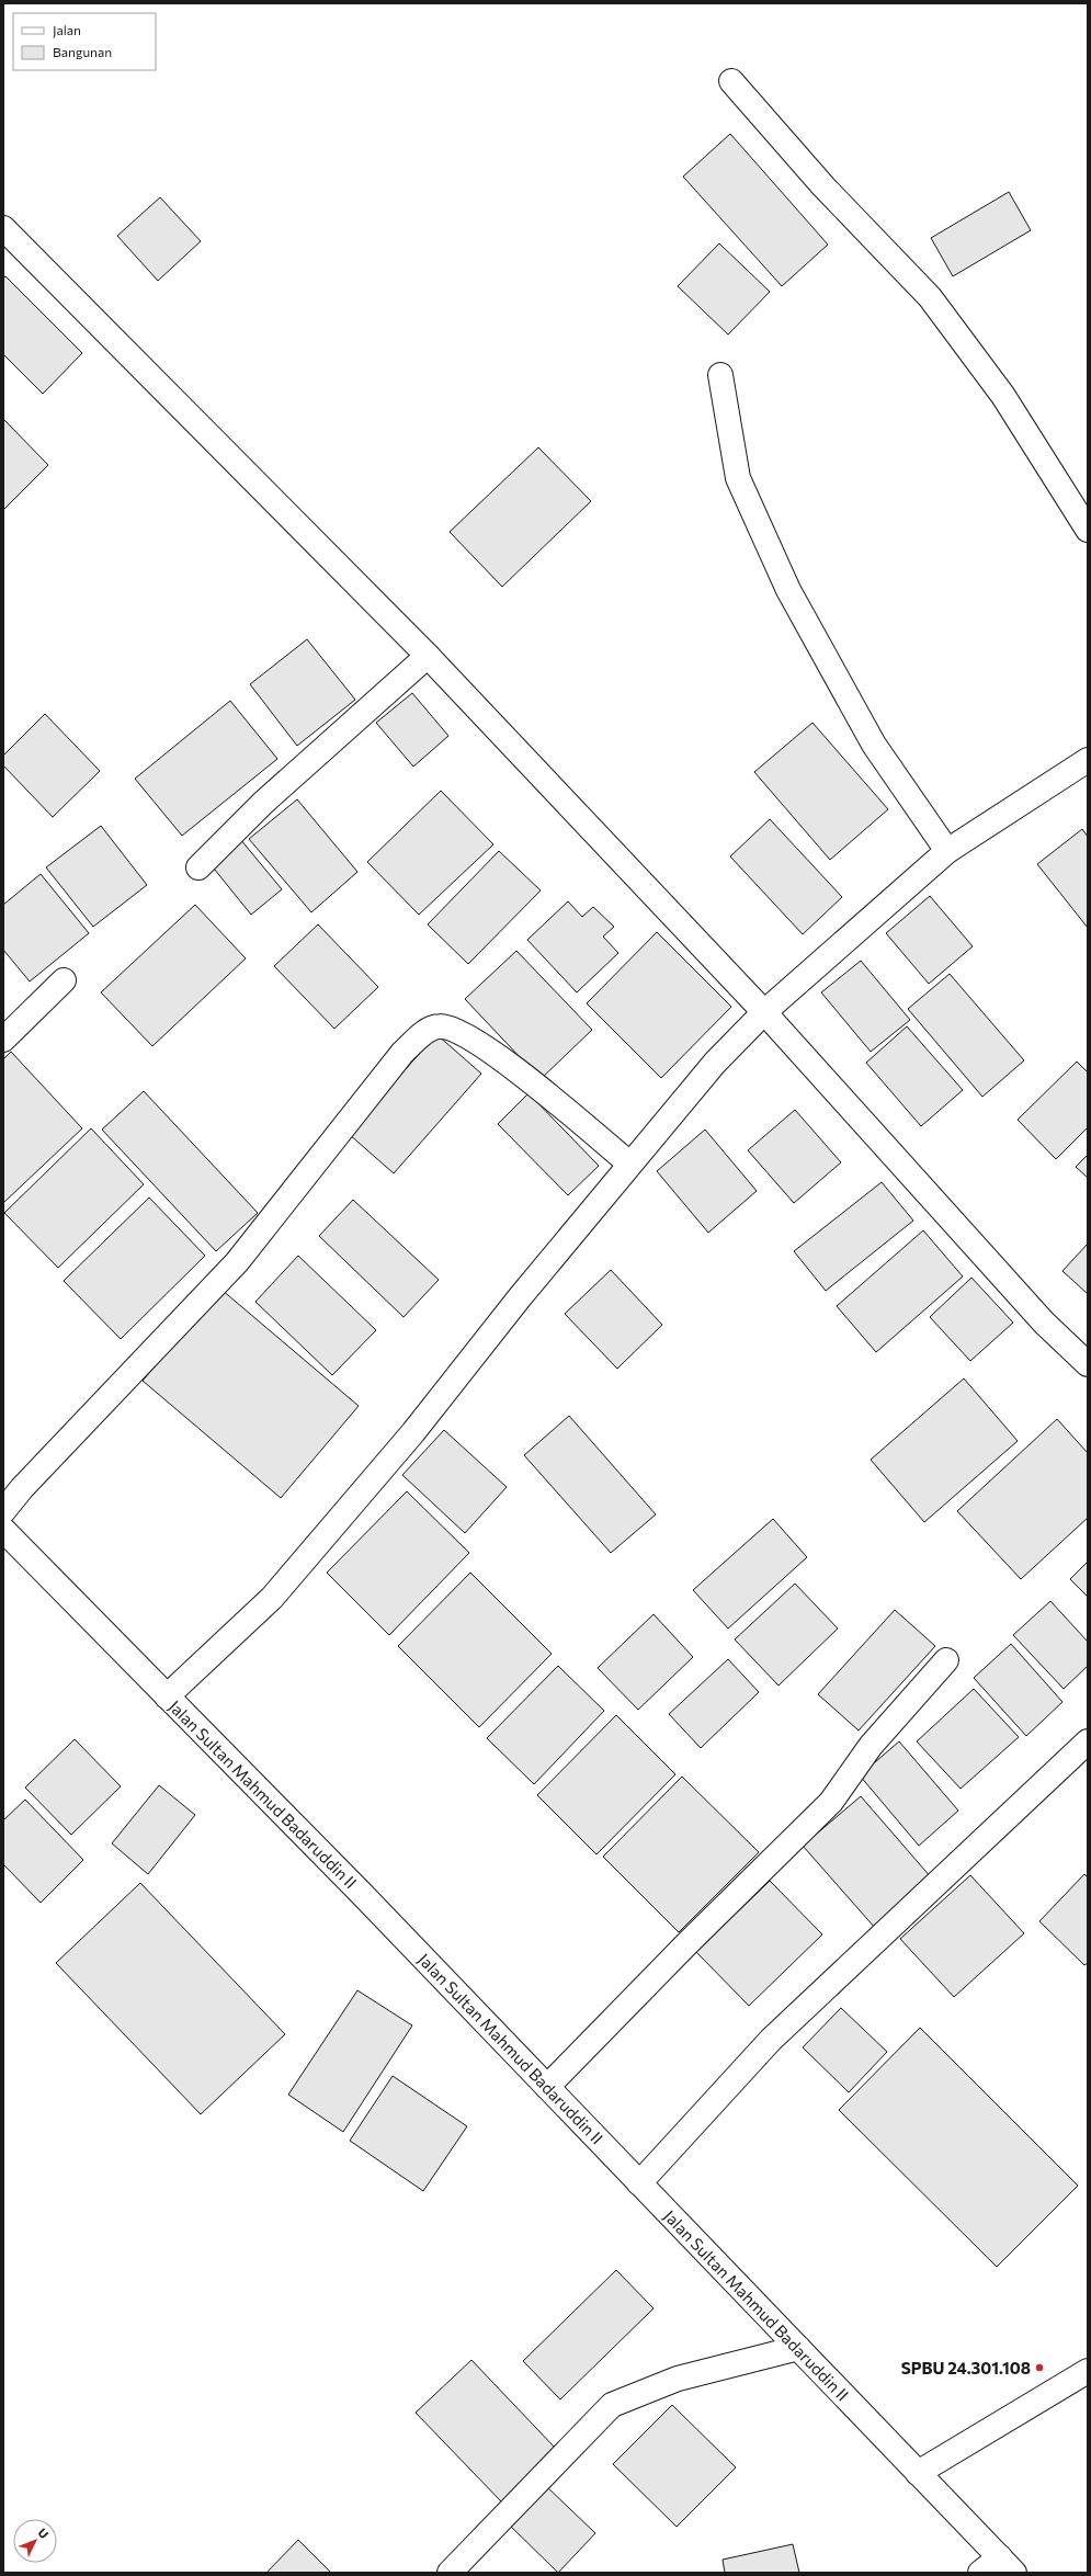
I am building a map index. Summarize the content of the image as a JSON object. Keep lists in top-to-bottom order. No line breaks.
{"streets":{"main road":["Jalan Sultan Mahmud Badaruddin II"]},"places":["SPBU 24.301.108"],"legend":["Jalan","Bangunan"],"north":"top right"}
